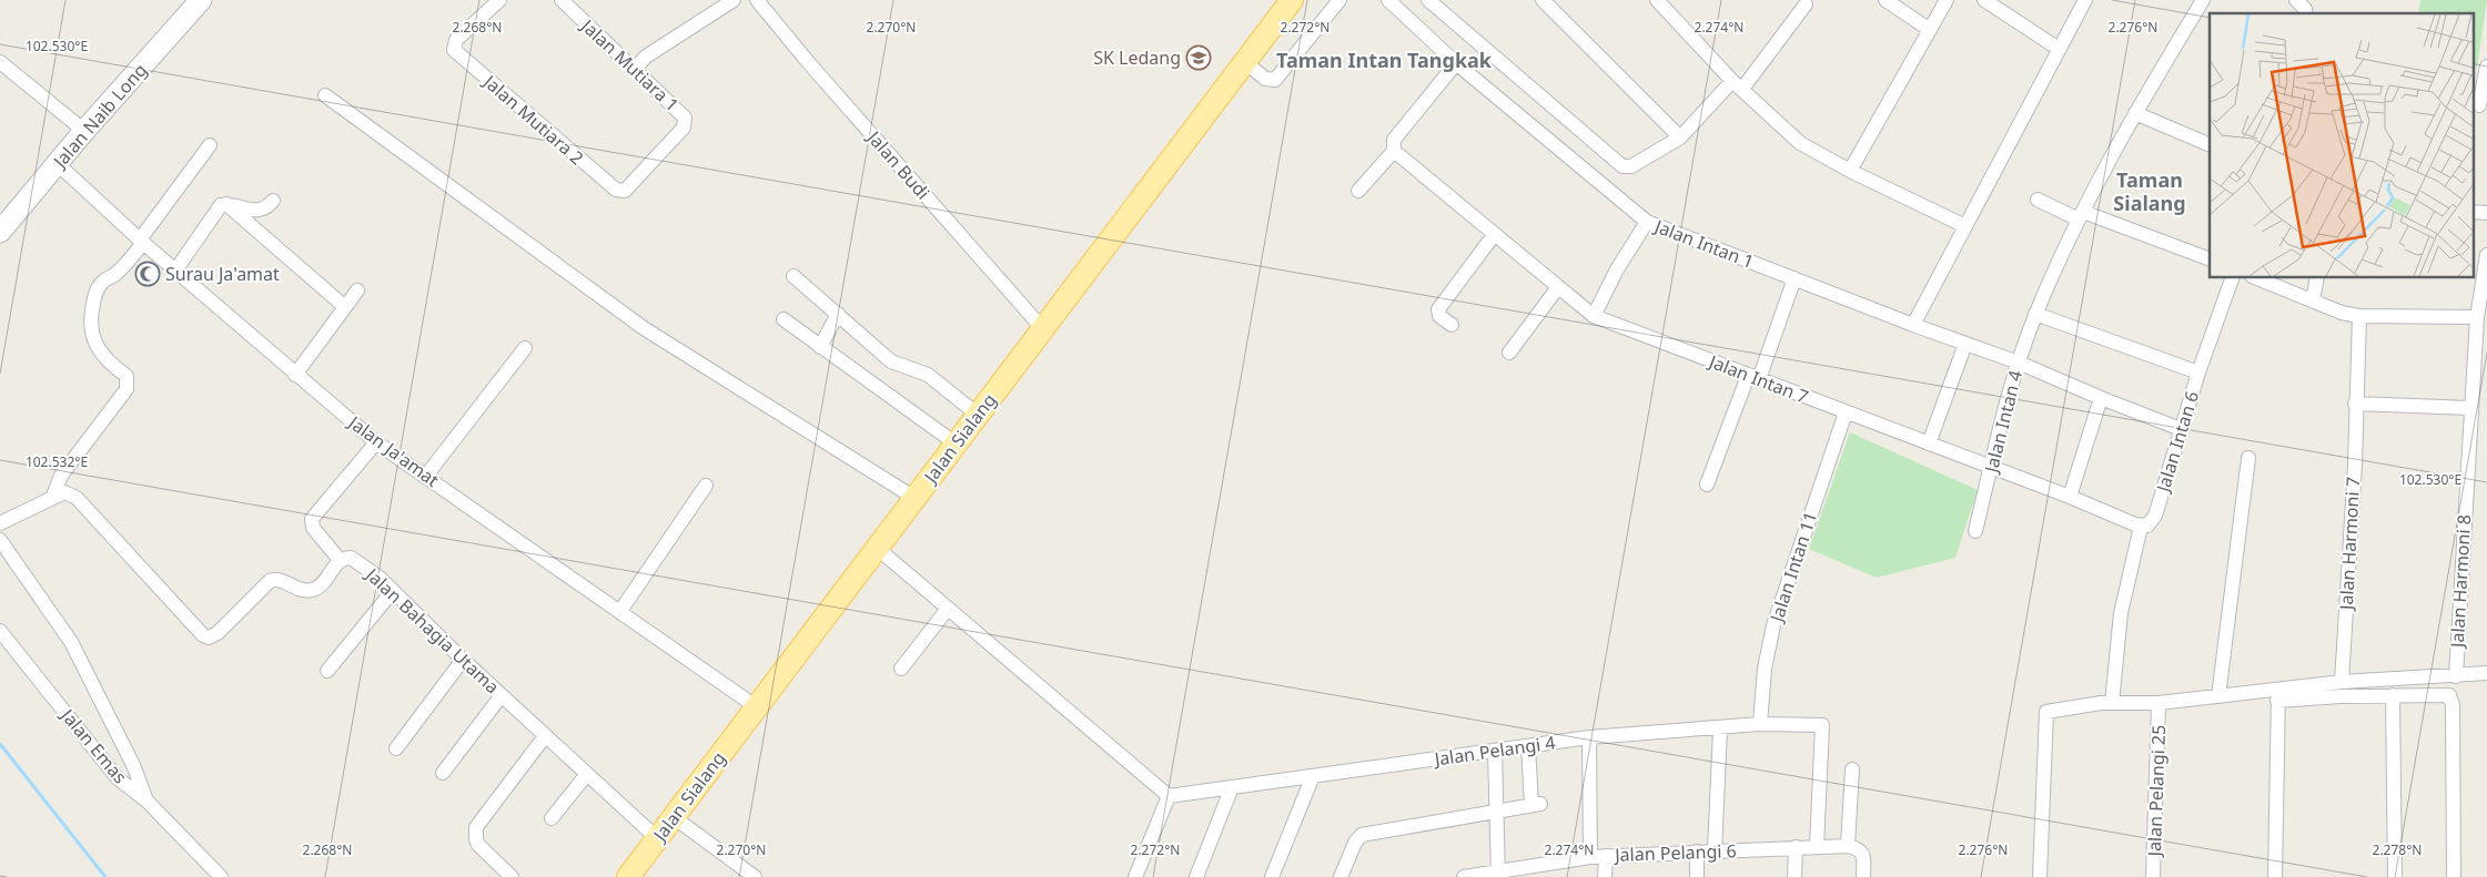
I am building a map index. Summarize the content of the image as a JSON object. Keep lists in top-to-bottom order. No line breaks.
{"streets":{"main road":["Jalan Naib Long","Jalan Sialang"],"street":["Jalan Mutiara 1","Jalan Mutiara 2","Jalan Budi","Jalan Intan 1","Jalan Intan 7","Jalan Intan 4","Jalan Intan 6","Jalan Ja'amat","Jalan Harmoni 7","Jalan Intan 11","Jalan Harmoni 8","Jalan Bahagia Utama","Jalan Emas","Jalan Pelangi 4","Jalan Pelangi 25","Jalan Pelangi 6"]},"crossings":[["Jalan Mutiara 1","Jalan Mutiara 2"],["Jalan Naib Long","Jalan Ja'amat"],["Jalan Budi","Jalan Sialang"],["Jalan Intan 1","Jalan Intan 4"],["Jalan Intan 1","Jalan Intan 6"],["Jalan Intan 7","Jalan Intan 4"],["Jalan Intan 7","Jalan Intan 6"],["Jalan Intan 7","Jalan Intan 11"],["Jalan Sialang","Jalan Ja'amat"],["Jalan Sialang","Jalan Bahagia Utama"],["Jalan Intan 11","Jalan Pelangi 4"],["Jalan Pelangi 4","Jalan Pelangi 6"]],"districts":["Taman Intan Tangkak","Taman Sialang"],"places":{"school or university":["SK Ledang"],"mosque":["Surau Ja'amat"]},"coordinates":["2.268°N","2.270°N","2.272°N","2.274°N","2.276°N","102.530°E","102.532°E","2.278°N"]}
